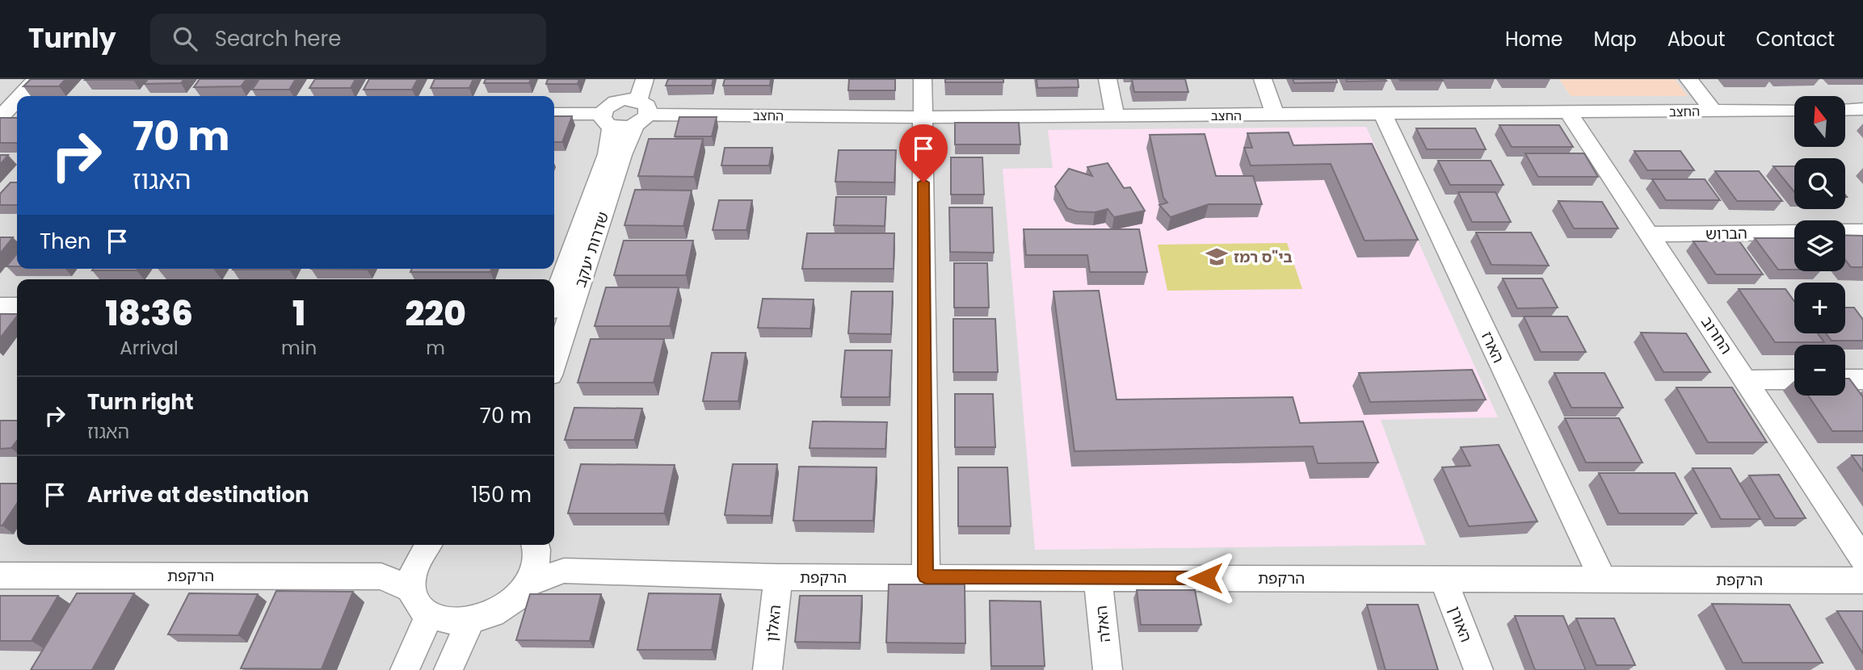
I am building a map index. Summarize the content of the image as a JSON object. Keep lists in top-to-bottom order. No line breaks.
{"streets":{"street":["החצב","הברוש","שדרות יעקב","החרוב","הארז","הרקפת","האלון","האלה","האורן"]},"crossings":[["החצב","שדרות יעקב"],["החצב","החרוב"],["החצב","הארז"],["הברוש","החרוב"],["הארז","הרקפת"],["הרקפת","האלון"],["הרקפת","האלה"],["הרקפת","האורן"]],"places":{"school or university":["בי\"ס רמז"]},"north":"top","page":{"header":"Turnly","search":"Search here","nav":["Home","Map","About","Contact"],"map_buttons":["+","−"],"turn":["70 m","האגוז"],"then":"Then","eta":["18:36","Arrival","1","min","220","m"],"list":[{"name":"Turn right","note":"האגוז","value":"70 m"},{"name":"Arrive at destination","value":"150 m"}]}}
